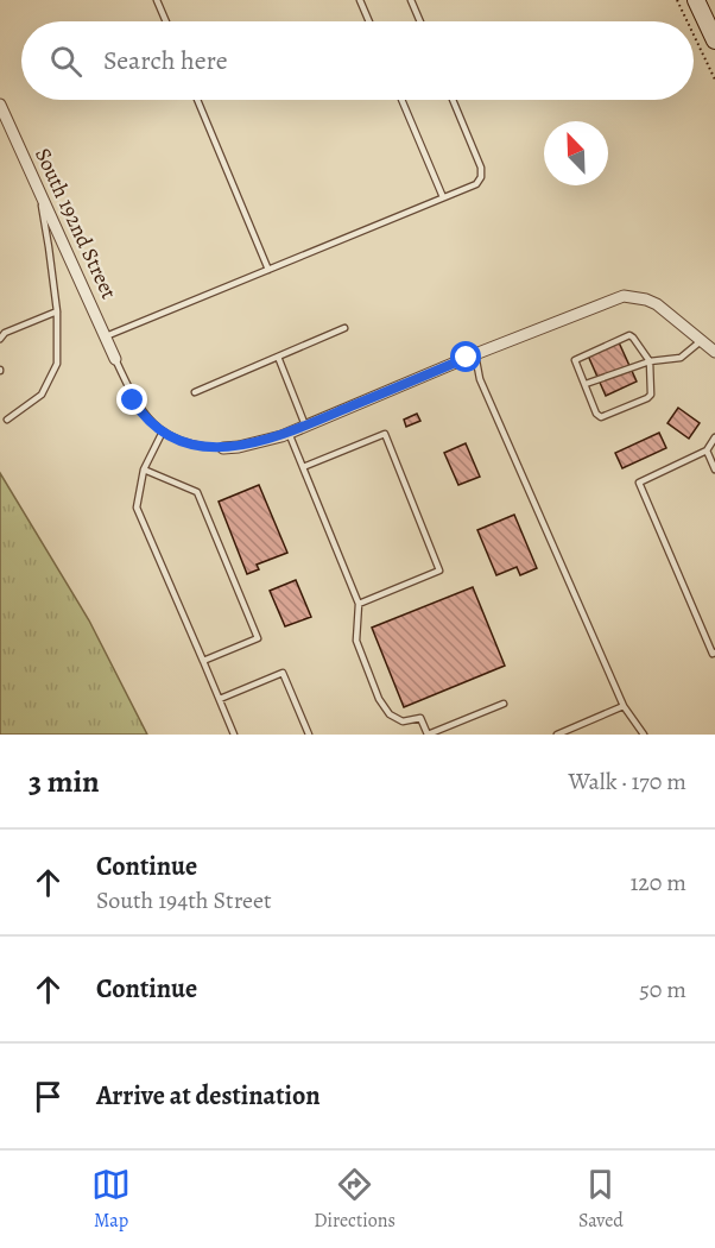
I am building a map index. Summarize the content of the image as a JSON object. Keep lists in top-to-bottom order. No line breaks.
{"streets":{"street":["South 192nd Street"]},"north":"top left","page":{"search":"Search here","heading":["3 min","Walk · 170 m"],"list":[["Continue","South 194th Street","120 m"],["Continue","50 m"],"Arrive at destination"],"nav":["Map","Directions","Saved"]}}
